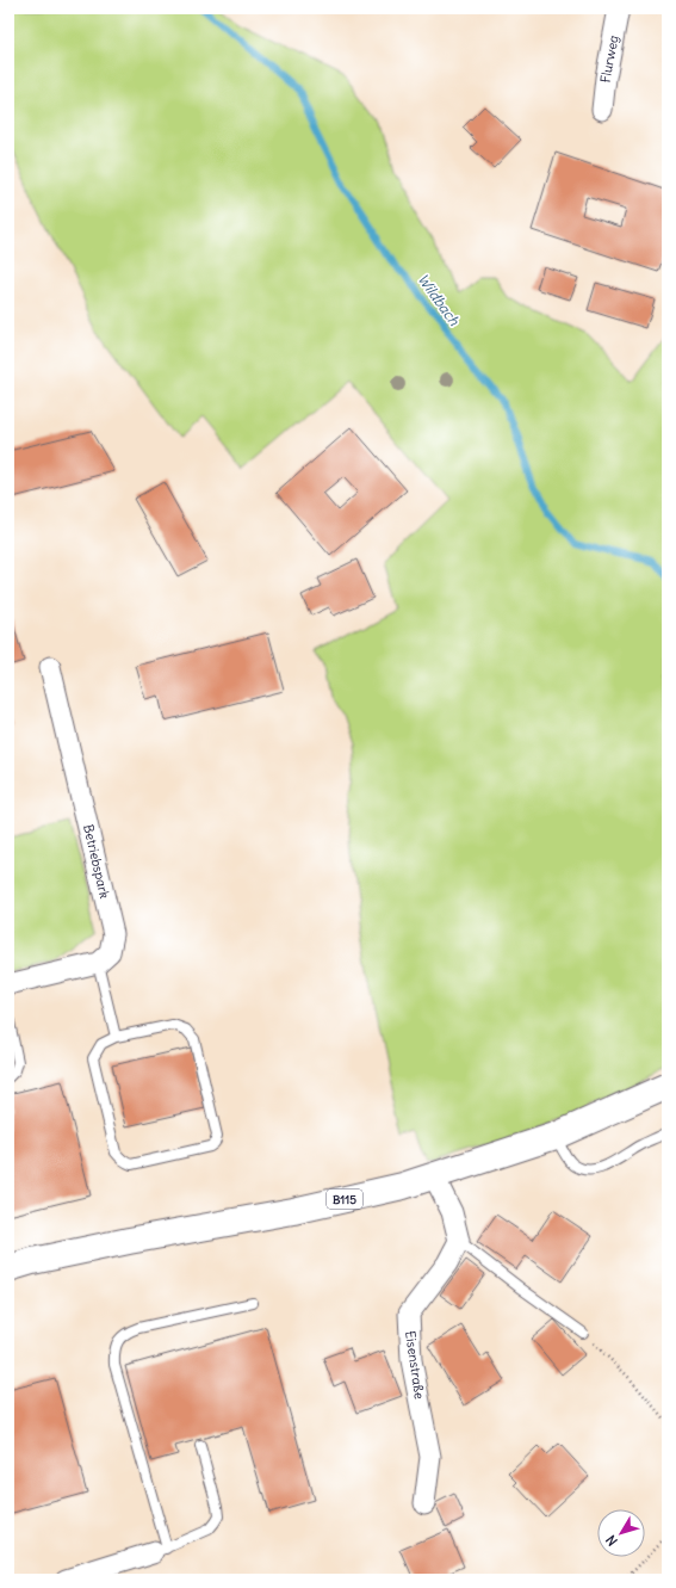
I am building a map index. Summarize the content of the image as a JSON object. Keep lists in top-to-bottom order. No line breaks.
{"streets":{"main road":["B115"],"street":["Flurweg","Betriebspark","Eisenstraße"]},"water":["Wildbach"],"north":"bottom left"}
